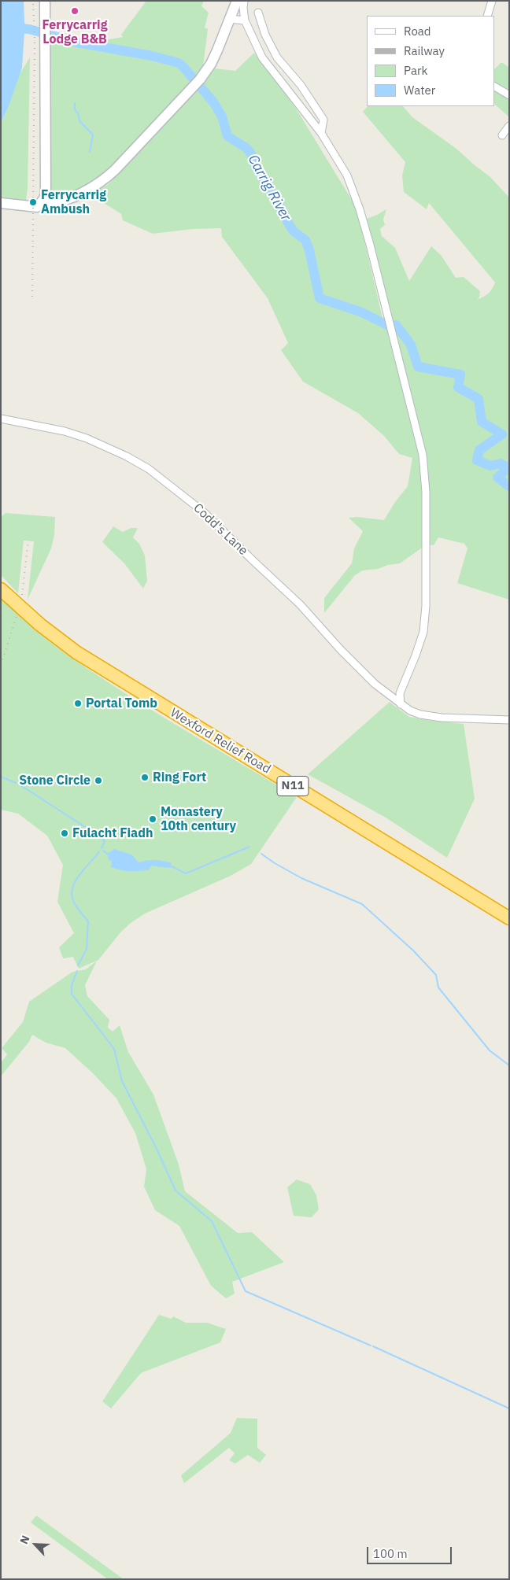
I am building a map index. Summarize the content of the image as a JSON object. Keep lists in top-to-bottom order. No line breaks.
{"streets":{"highway":["Wexford Relief Road","N11"],"street":["Codd's Lane"]},"water":["Carrig River"],"places":["Ferrycarrig Lodge B&B","Ferrycarrig Ambush","Portal Tomb","Ring Fort","Stone Circle","Monastery 10th century","Fulacht Fiadh"],"legend":["Road","Railway","Park","Water"],"scale_bar":"100 m","north":"top left"}
